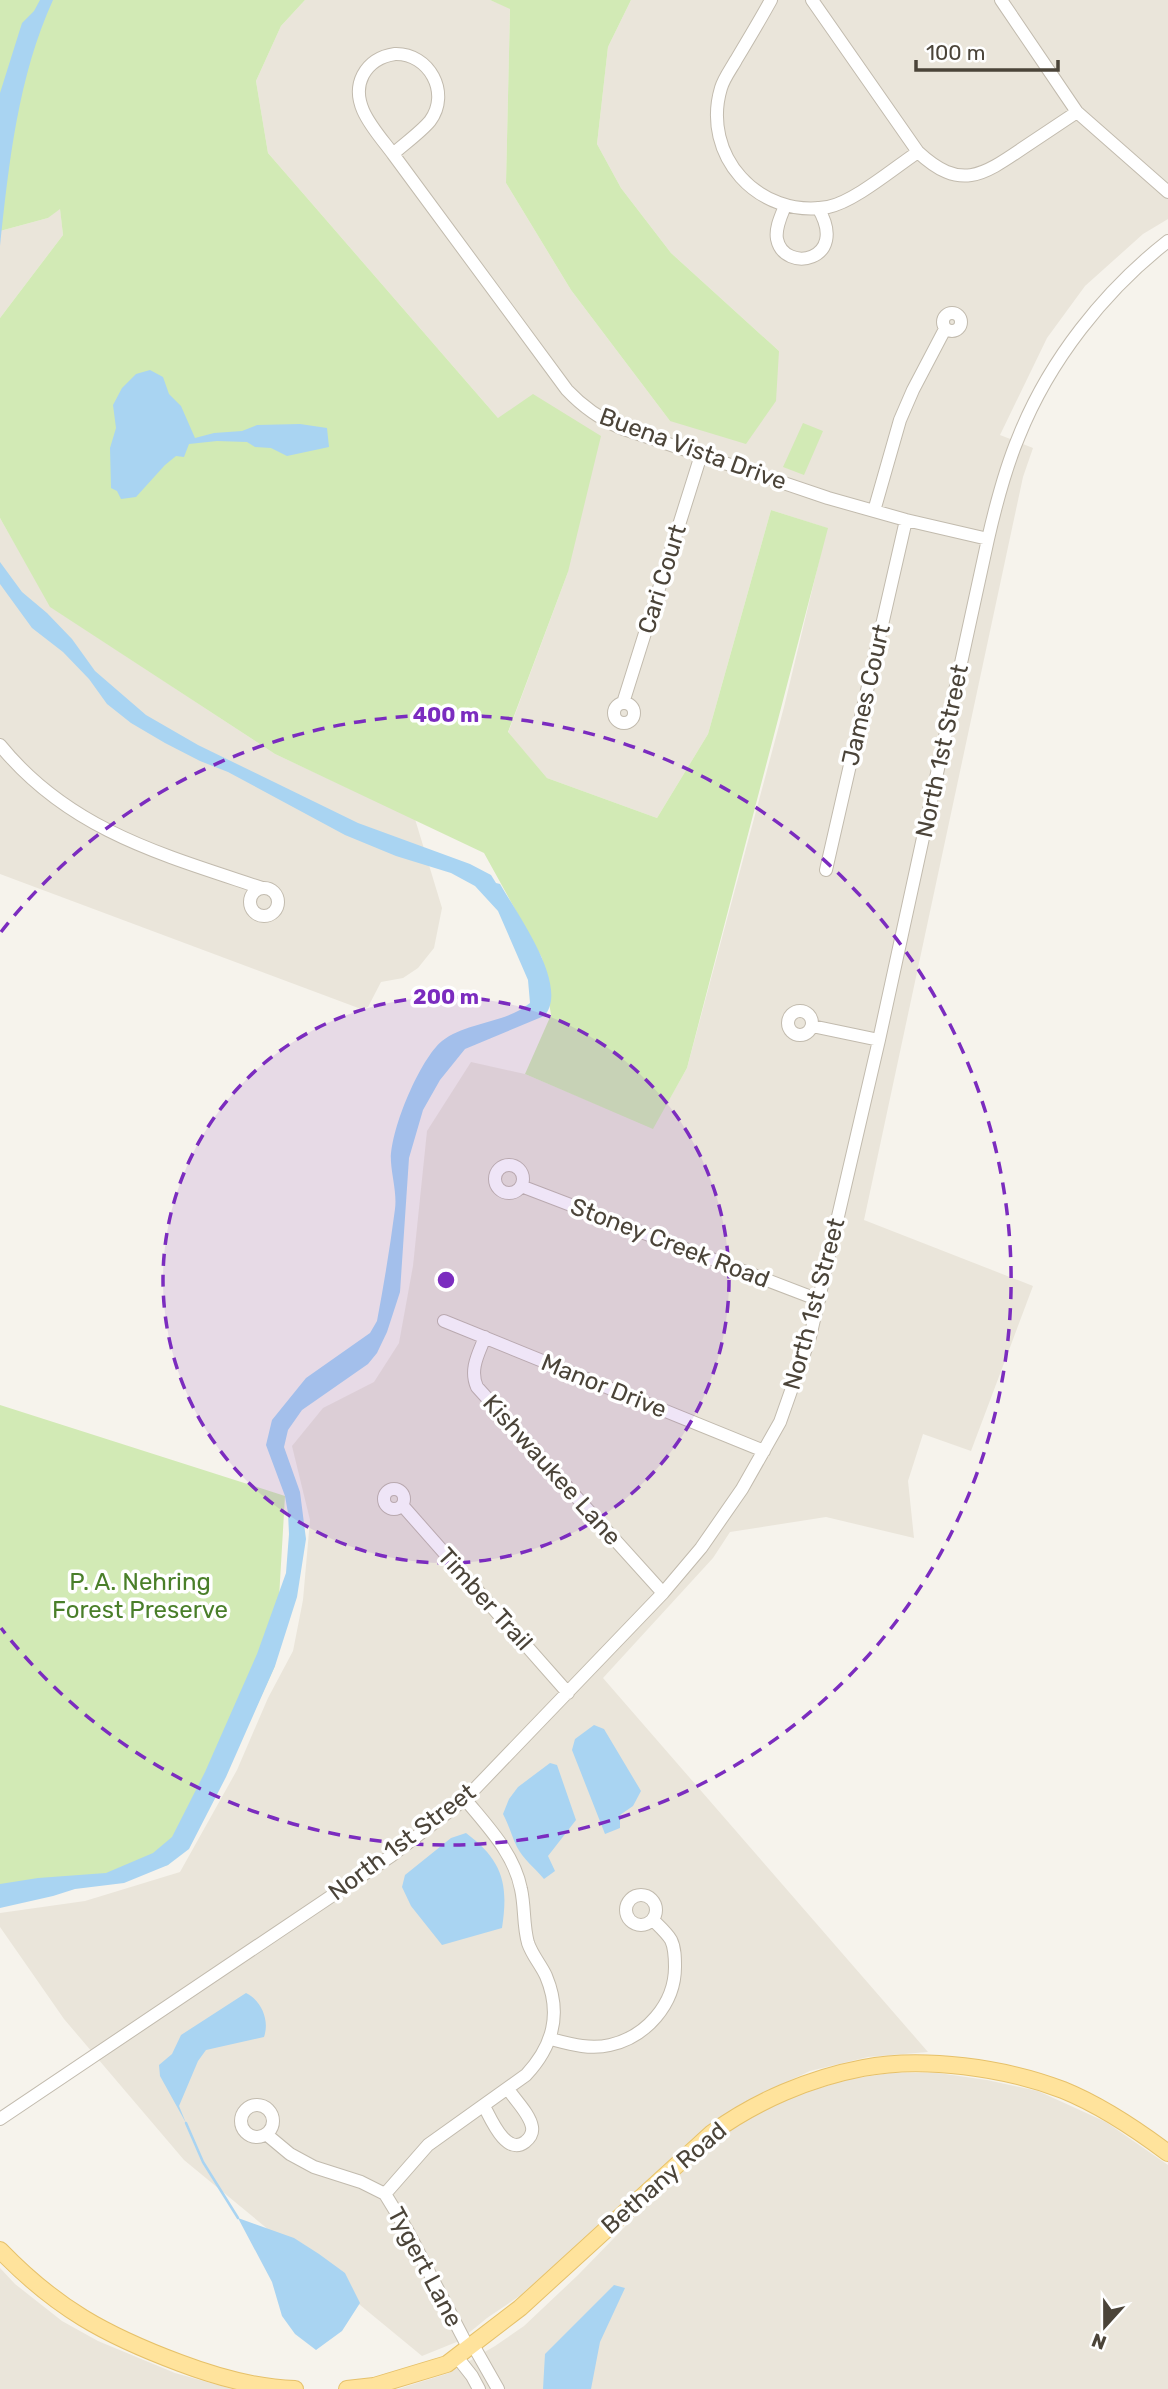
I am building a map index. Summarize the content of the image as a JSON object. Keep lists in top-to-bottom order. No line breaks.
{"streets":{"main road":["Bethany Road"],"street":["Buena Vista Drive","Cari Court","James Court","North 1st Street","Stoney Creek Road","Manor Drive","Kishwaukee Lane","Timber Trail","Tygert Lane"]},"crossings":[["Buena Vista Drive","Cari Court"],["Buena Vista Drive","James Court"],["Buena Vista Drive","North 1st Street"],["North 1st Street","Stoney Creek Road"],["North 1st Street","Manor Drive"],["North 1st Street","Kishwaukee Lane"],["North 1st Street","Timber Trail"],["Manor Drive","Kishwaukee Lane"],["Bethany Road","Tygert Lane"]],"parks":["P. A. Nehring Forest Preserve"],"scale_bar":"100 m","north":"bottom","rings":["400 m","200 m"]}
